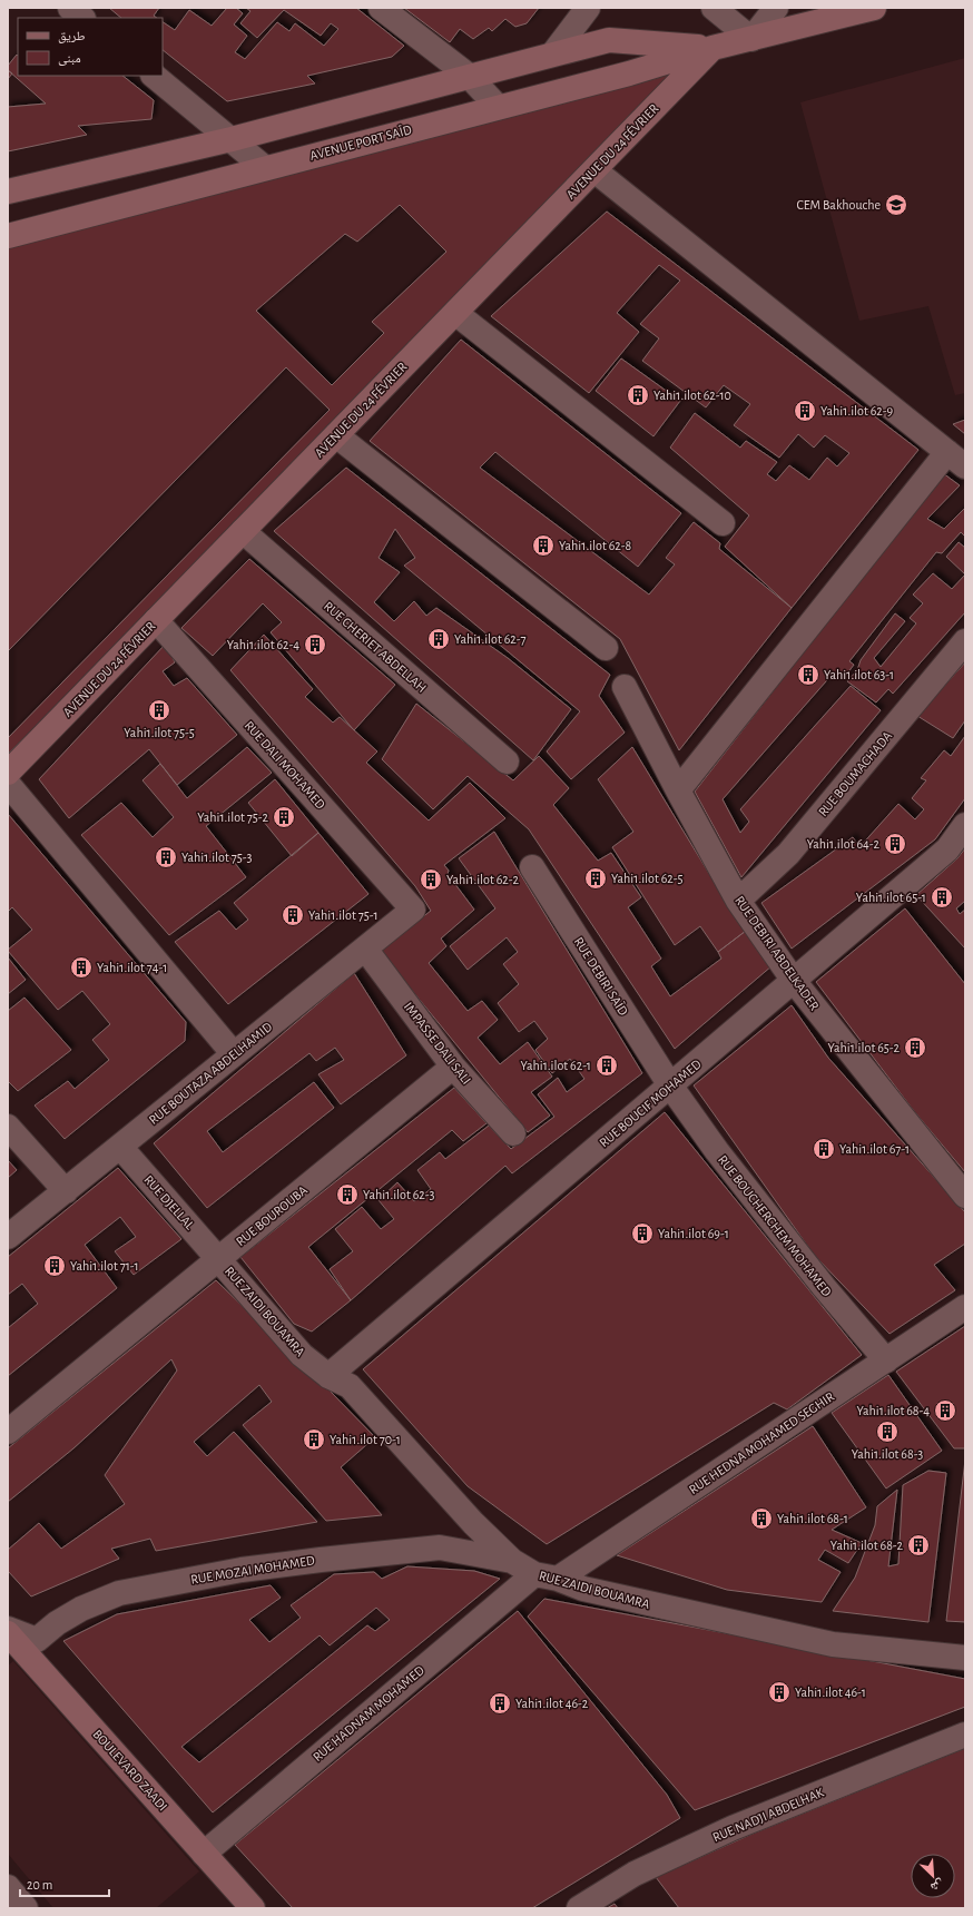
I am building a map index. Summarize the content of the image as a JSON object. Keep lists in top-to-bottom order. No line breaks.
{"streets":{"main road":["AVENUE PORT SAÏD","AVENUE DU 24 FÉVRIER","BOULEVARD ZAADI"],"street":["RUE CHERIET ABDELLAH","RUE DALI MOHAMED","RUE BOUMACHADA","RUE DEBIRI ABDELKADER","RUE DEBIRI SAÏD","IMPASSE DALI SALI","RUE BOUTAZA ABDELHAMID","RUE BOUCIF MOHAMED","RUE DJELLAL","RUE BOUROUBA","RUE BOUCHERCHEM MOHAMED","RUE ZAIDI BOUAMRA","RUE HEDNA MOHAMED SEGHIR","RUE MOZAI MOHAMED","RUE HADNAM MOHAMED","RUE NADJI ABDELHAK"]},"crossings":[["AVENUE PORT SAÏD","AVENUE DU 24 FÉVRIER"],["AVENUE DU 24 FÉVRIER","RUE CHERIET ABDELLAH"],["AVENUE DU 24 FÉVRIER","RUE DALI MOHAMED"],["RUE DALI MOHAMED","RUE BOUTAZA ABDELHAMID"],["RUE BOUMACHADA","RUE DEBIRI ABDELKADER"],["RUE DEBIRI ABDELKADER","RUE BOUCIF MOHAMED"],["RUE DEBIRI SAÏD","RUE BOUCIF MOHAMED"],["RUE DEBIRI SAÏD","RUE BOUCHERCHEM MOHAMED"],["IMPASSE DALI SALI","RUE BOUTAZA ABDELHAMID"],["IMPASSE DALI SALI","RUE BOUROUBA"],["RUE BOUTAZA ABDELHAMID","RUE DJELLAL"],["RUE BOUCIF MOHAMED","RUE BOUCHERCHEM MOHAMED"],["RUE BOUCIF MOHAMED","RUE ZAIDI BOUAMRA"],["RUE DJELLAL","RUE BOUROUBA"],["RUE DJELLAL","RUE ZAIDI BOUAMRA"],["RUE BOUROUBA","RUE ZAIDI BOUAMRA"],["RUE BOUCHERCHEM MOHAMED","RUE HEDNA MOHAMED SEGHIR"],["RUE ZAIDI BOUAMRA","RUE HEDNA MOHAMED SEGHIR"],["RUE ZAIDI BOUAMRA","RUE MOZAI MOHAMED"],["RUE ZAIDI BOUAMRA","RUE HADNAM MOHAMED"],["RUE HADNAM MOHAMED","BOULEVARD ZAADI"]],"places":{"school or university":["CEM Bakhouche"],"building":["Yahi1.ilot 62-10","Yahi1.ilot 62-9","Yahi1.ilot 62-8","Yahi1.ilot 62-7","Yahi1.ilot 62-4","Yahi1.ilot 63-1","Yahi1.ilot 75-5","Yahi1.ilot 75-2","Yahi1.ilot 64-2","Yahi1.ilot 75-3","Yahi1.ilot 62-5","Yahi1.ilot 62-2","Yahi1.ilot 65-1","Yahi1.ilot 75-1","Yahi1.ilot 74-1","Yahi1.ilot 65-2","Yahi1.ilot 62-1","Yahi1.ilot 67-1","Yahi1.ilot 62-3","Yahi1.ilot 69-1","Yahi1.ilot 71-1","Yahi1.ilot 68-4","Yahi1.ilot 68-3","Yahi1.ilot 70-1","Yahi1.ilot 68-1","Yahi1.ilot 68-2","Yahi1.ilot 46-1","Yahi1.ilot 46-2"]},"legend":["طريق","مبنى"],"scale_bar":"20 m","north":"bottom right"}
